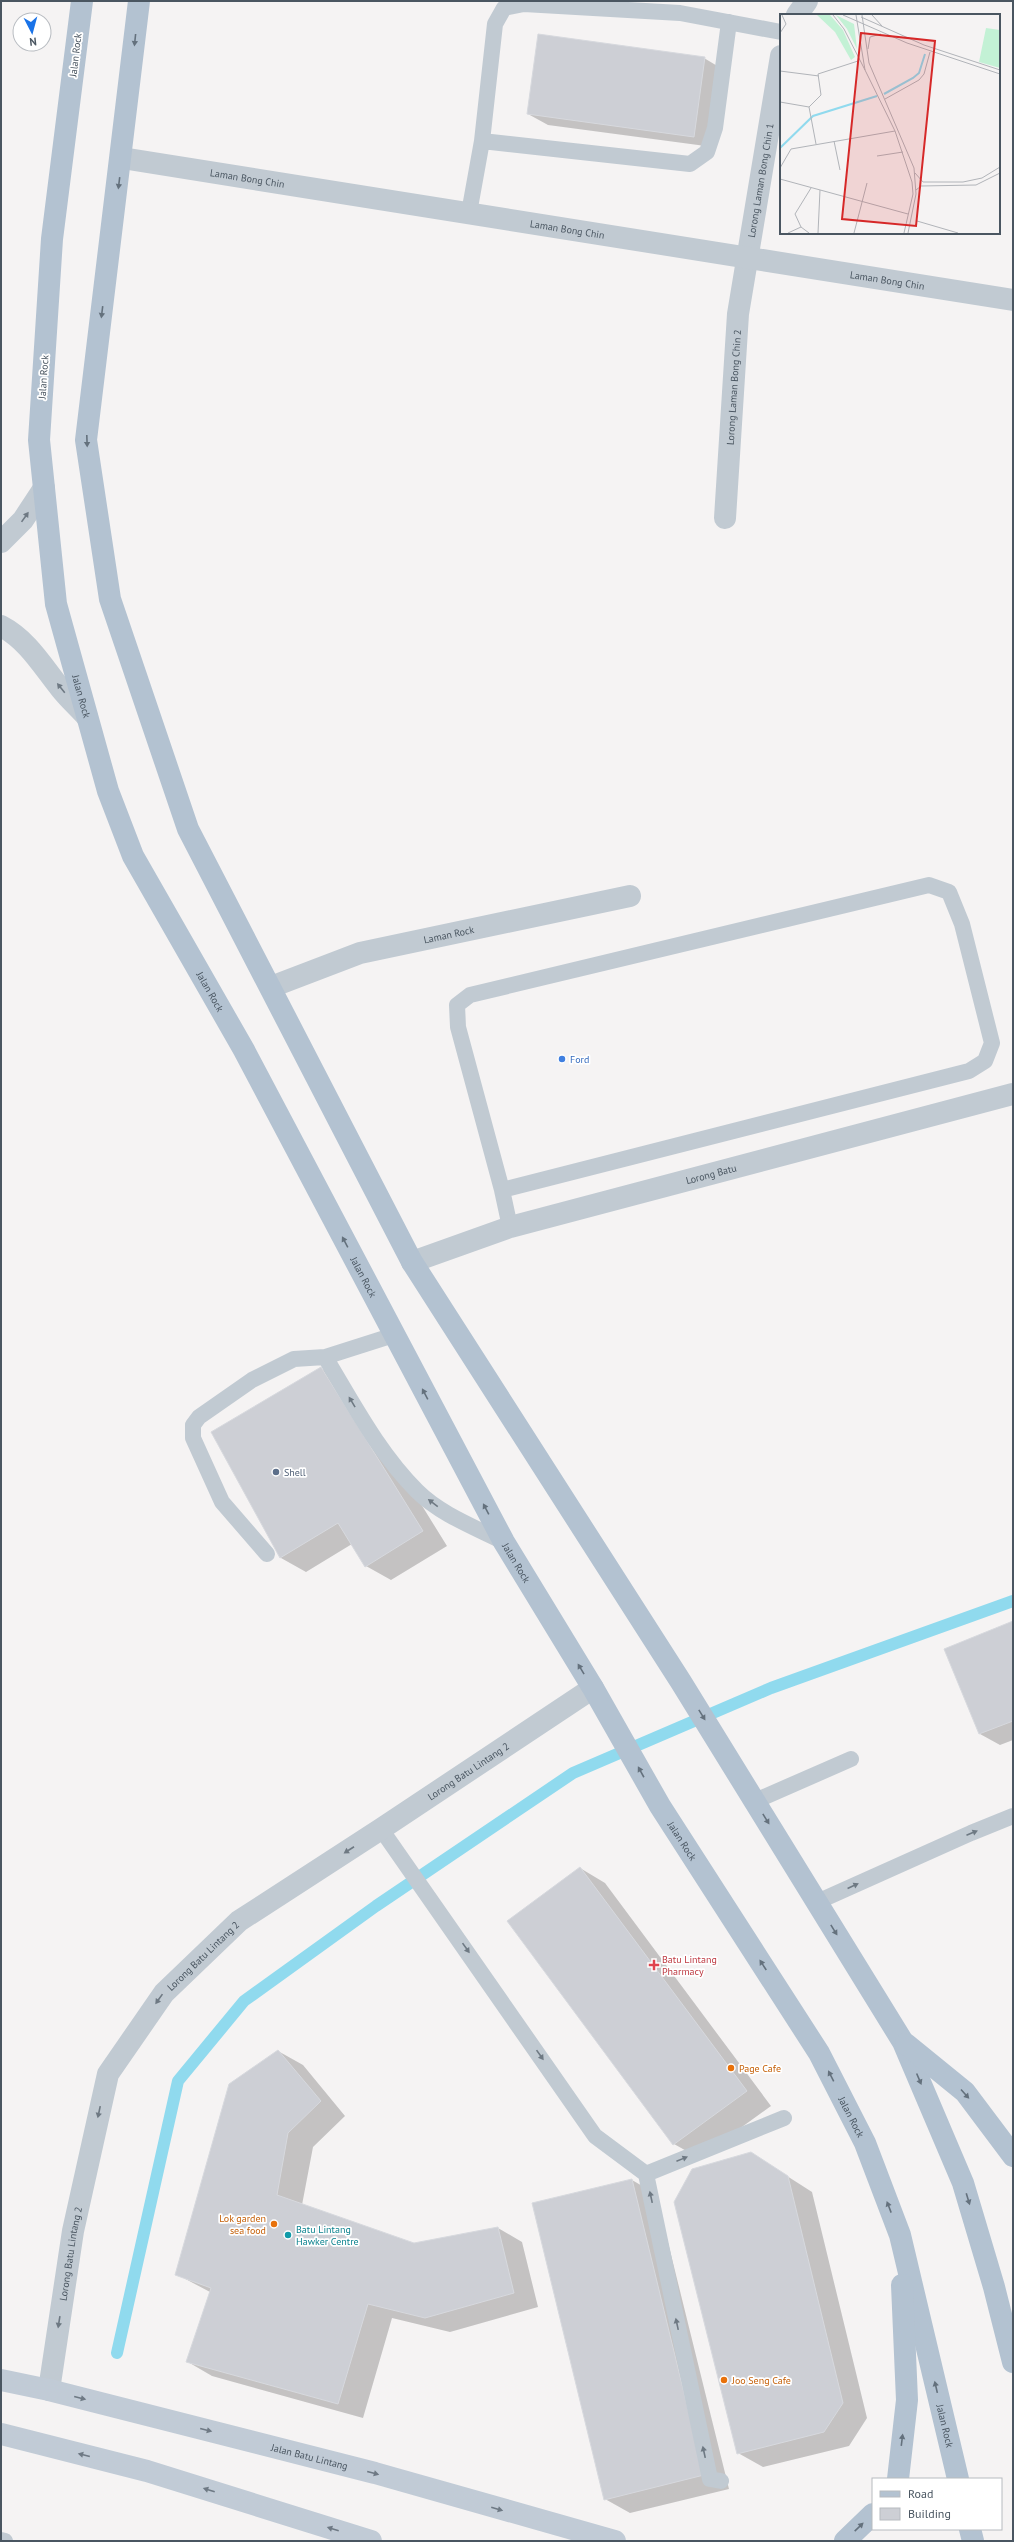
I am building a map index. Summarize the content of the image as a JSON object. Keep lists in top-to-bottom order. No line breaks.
{"streets":{"main road":["Jalan Rock","Jalan Batu Lintang"],"street":["Laman Bong Chin","Lorong Laman Bong Chin 1","Lorong Laman Bong Chin 2","Laman Rock","Lorong Batu","Lorong Batu Lintang 2"]},"crossings":[["Jalan Rock","Lorong Batu Lintang 2"],["Laman Bong Chin","Lorong Laman Bong Chin 1"],["Laman Bong Chin","Lorong Laman Bong Chin 2"],["Lorong Laman Bong Chin 1","Lorong Laman Bong Chin 2"],["Lorong Batu Lintang 2","Jalan Batu Lintang"]],"one_way":["Lorong Batu Lintang 2"],"places":{"other":["Ford","Shell","Page Cafe","Lok garden sea food","Batu Lintang Hawker Centre","Joo Seng Cafe"],"health":["Batu Lintang Pharmacy"]},"legend":["Road","Building"],"north":"bottom"}
